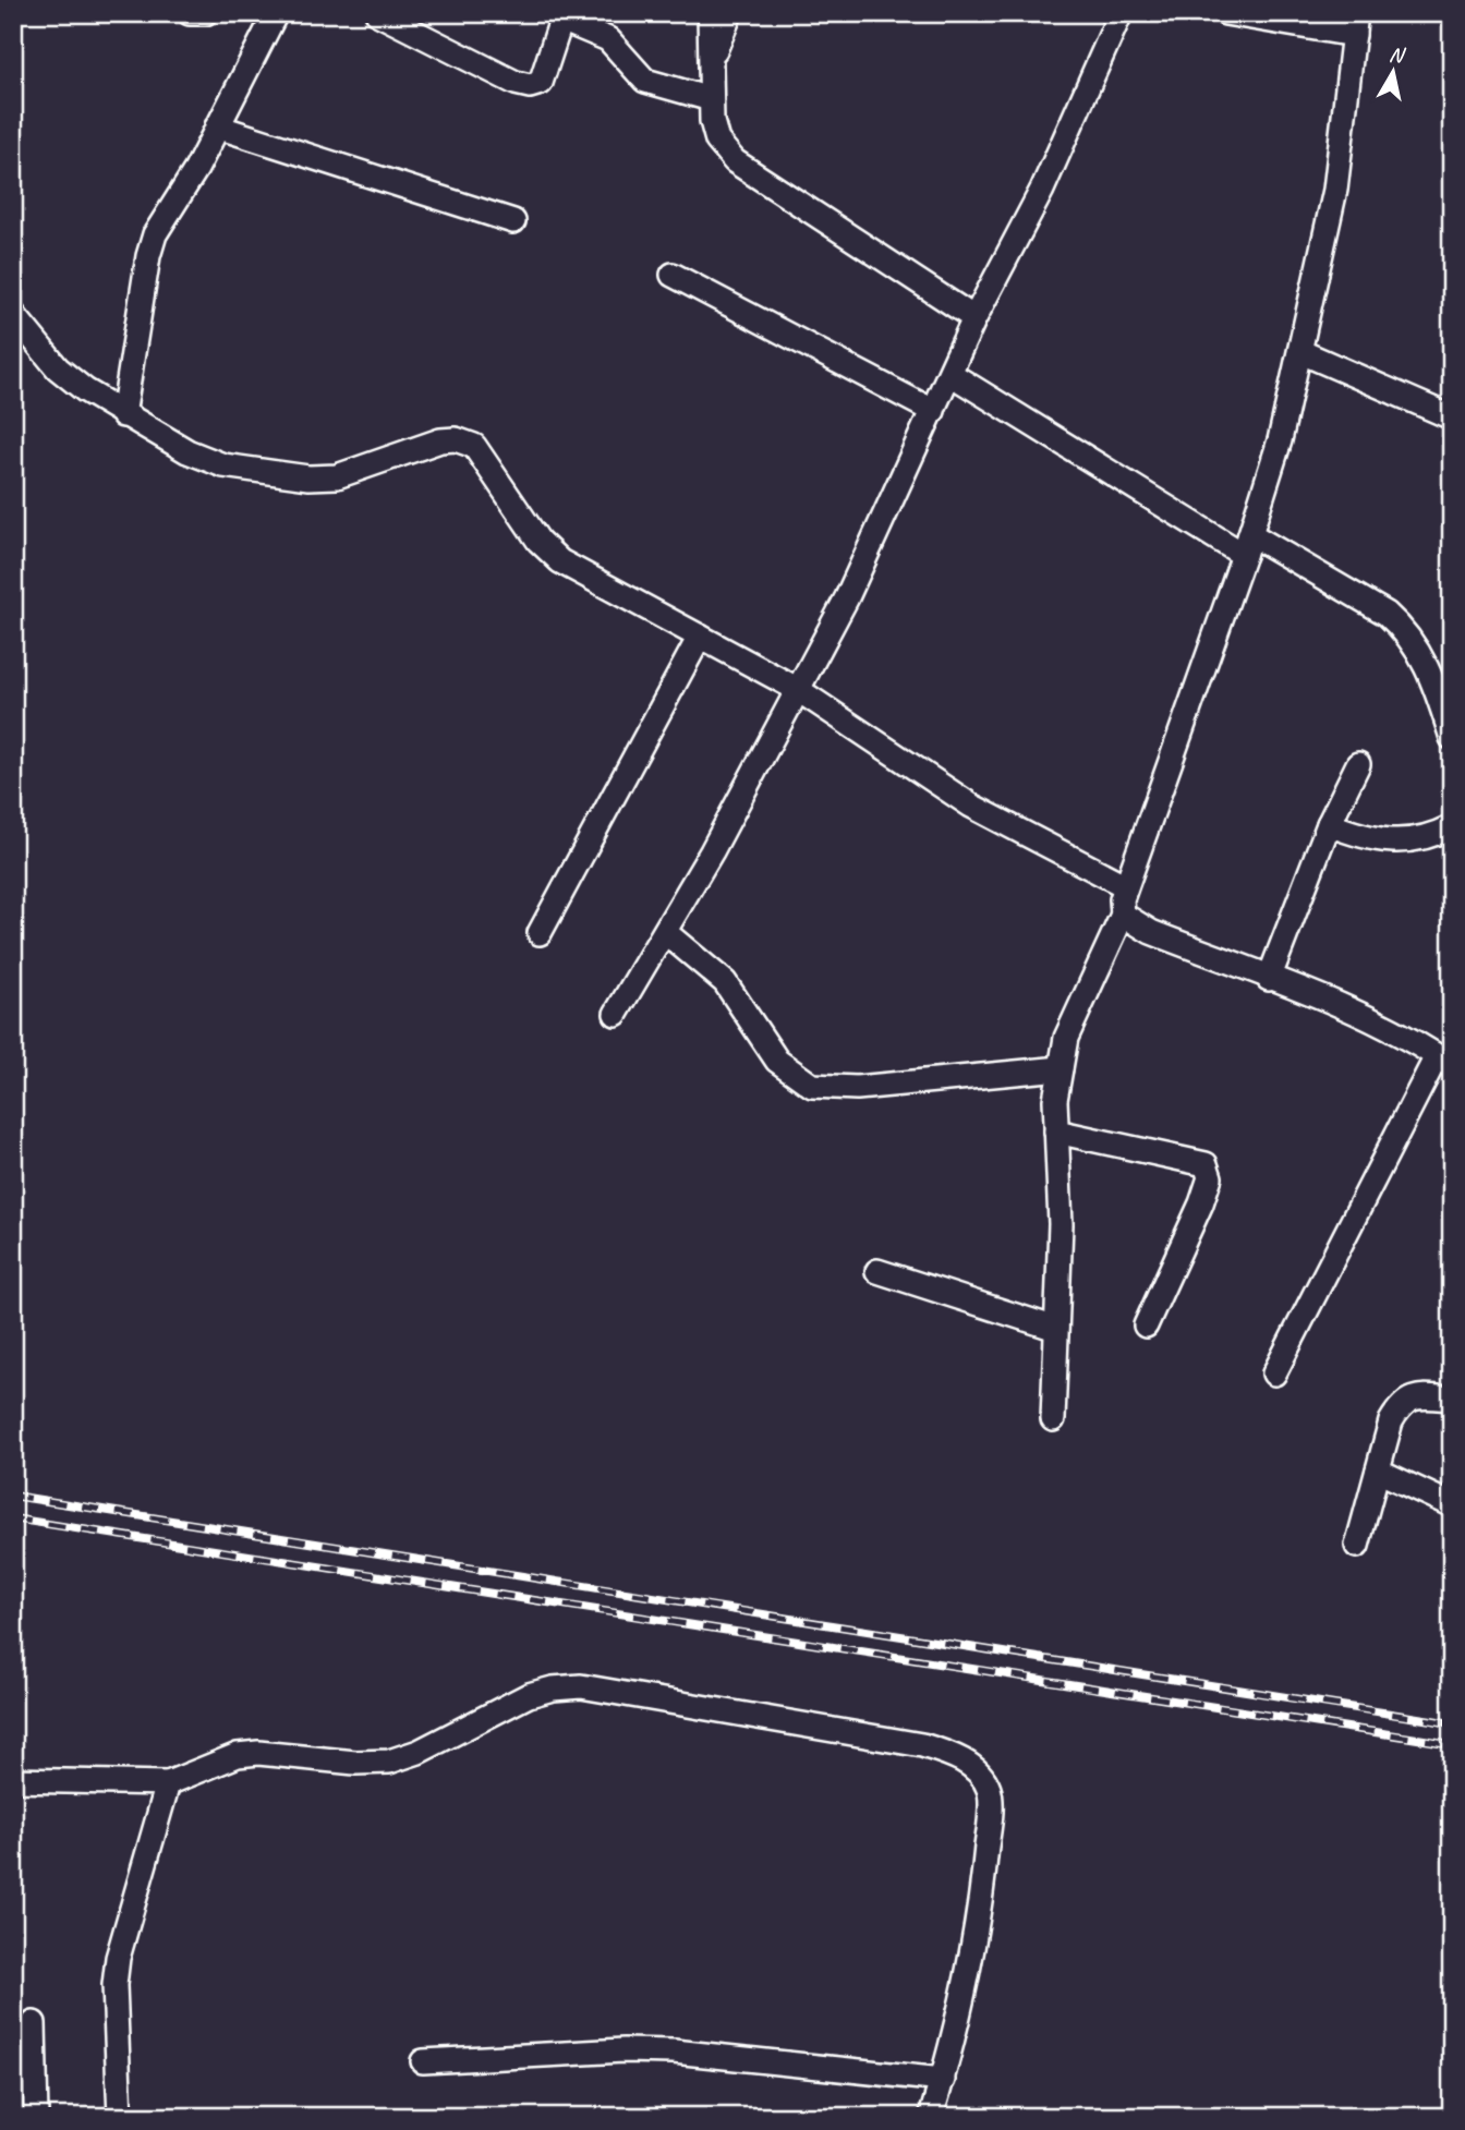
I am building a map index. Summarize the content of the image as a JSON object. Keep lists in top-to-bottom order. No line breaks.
{"north":"top"}
